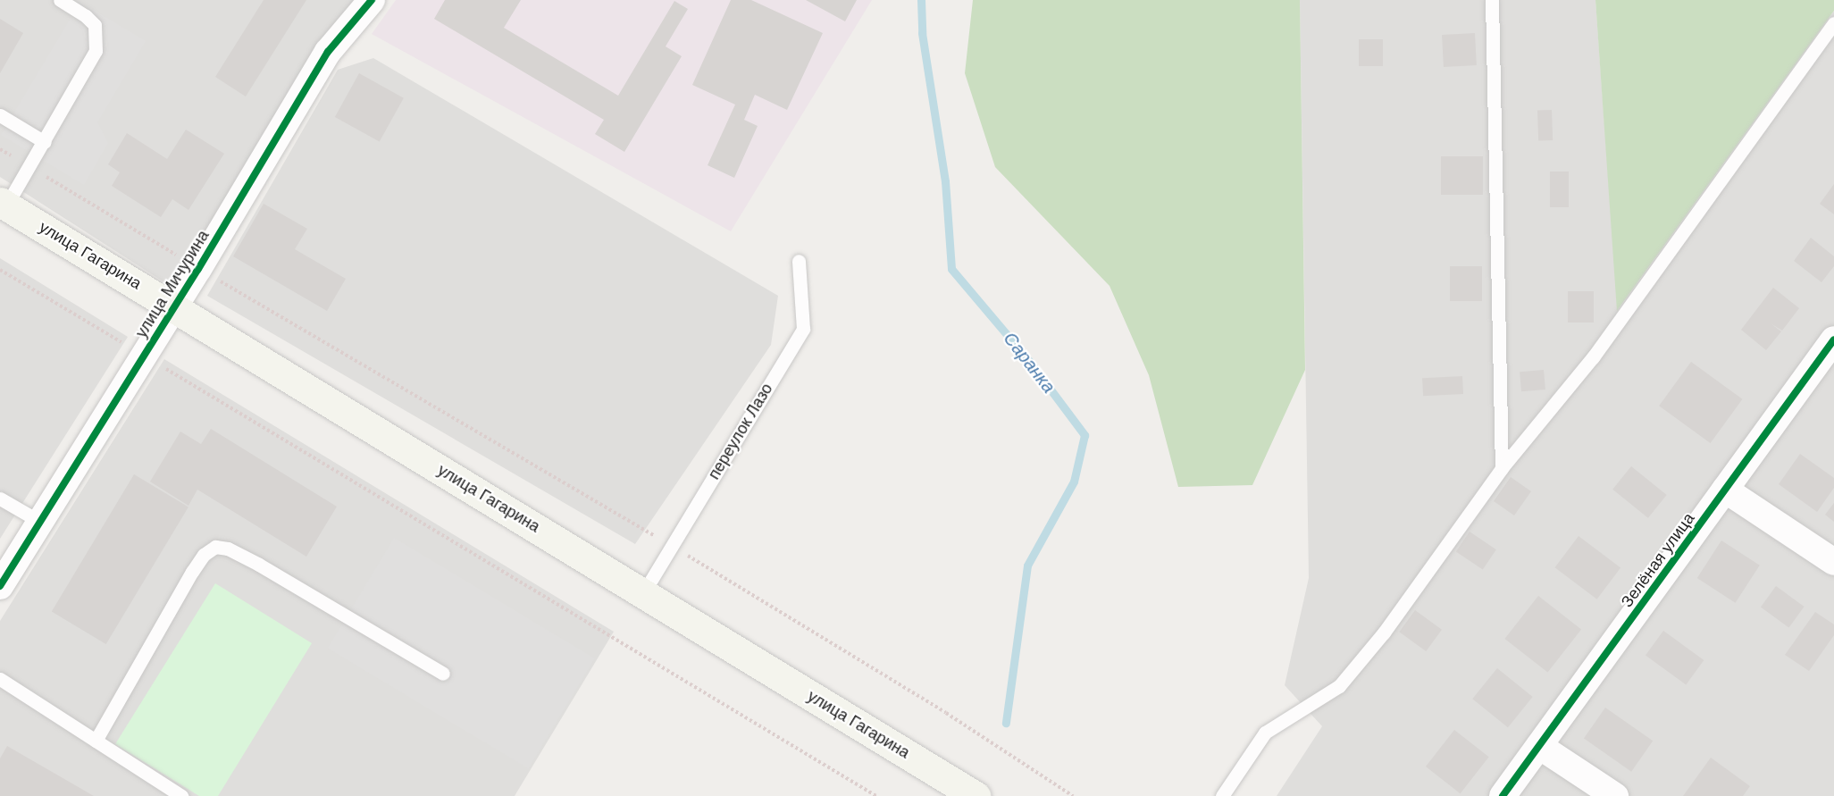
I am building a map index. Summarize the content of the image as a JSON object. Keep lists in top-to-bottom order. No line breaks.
{"streets":{"main road":["улица Гагарина"],"street":["улица Мичурина","Зелёная улица"],"lane":["переулок Лазо"]},"crossings":[["улица Гагарина","улица Мичурина"],["улица Гагарина","переулок Лазо"]],"water":["Саранка"]}
